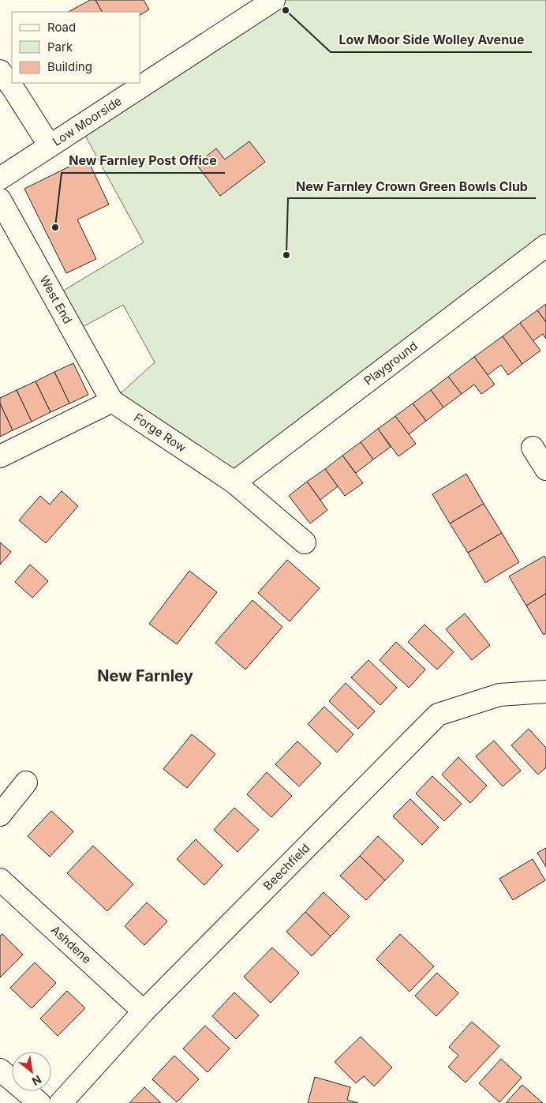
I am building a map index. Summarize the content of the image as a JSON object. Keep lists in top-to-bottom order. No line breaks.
{"streets":{"street":["Low Moorside","West End","Playground","Forge Row","Beechfield","Ashdene"]},"crossings":[["West End","Forge Row"],["Playground","Forge Row"],["Beechfield","Ashdene"]],"districts":["New Farnley"],"places":["Low Moor Side Wolley Avenue","New Farnley Post Office","New Farnley Crown Green Bowls Club"],"legend":["Road","Park","Building"],"north":"bottom right"}
